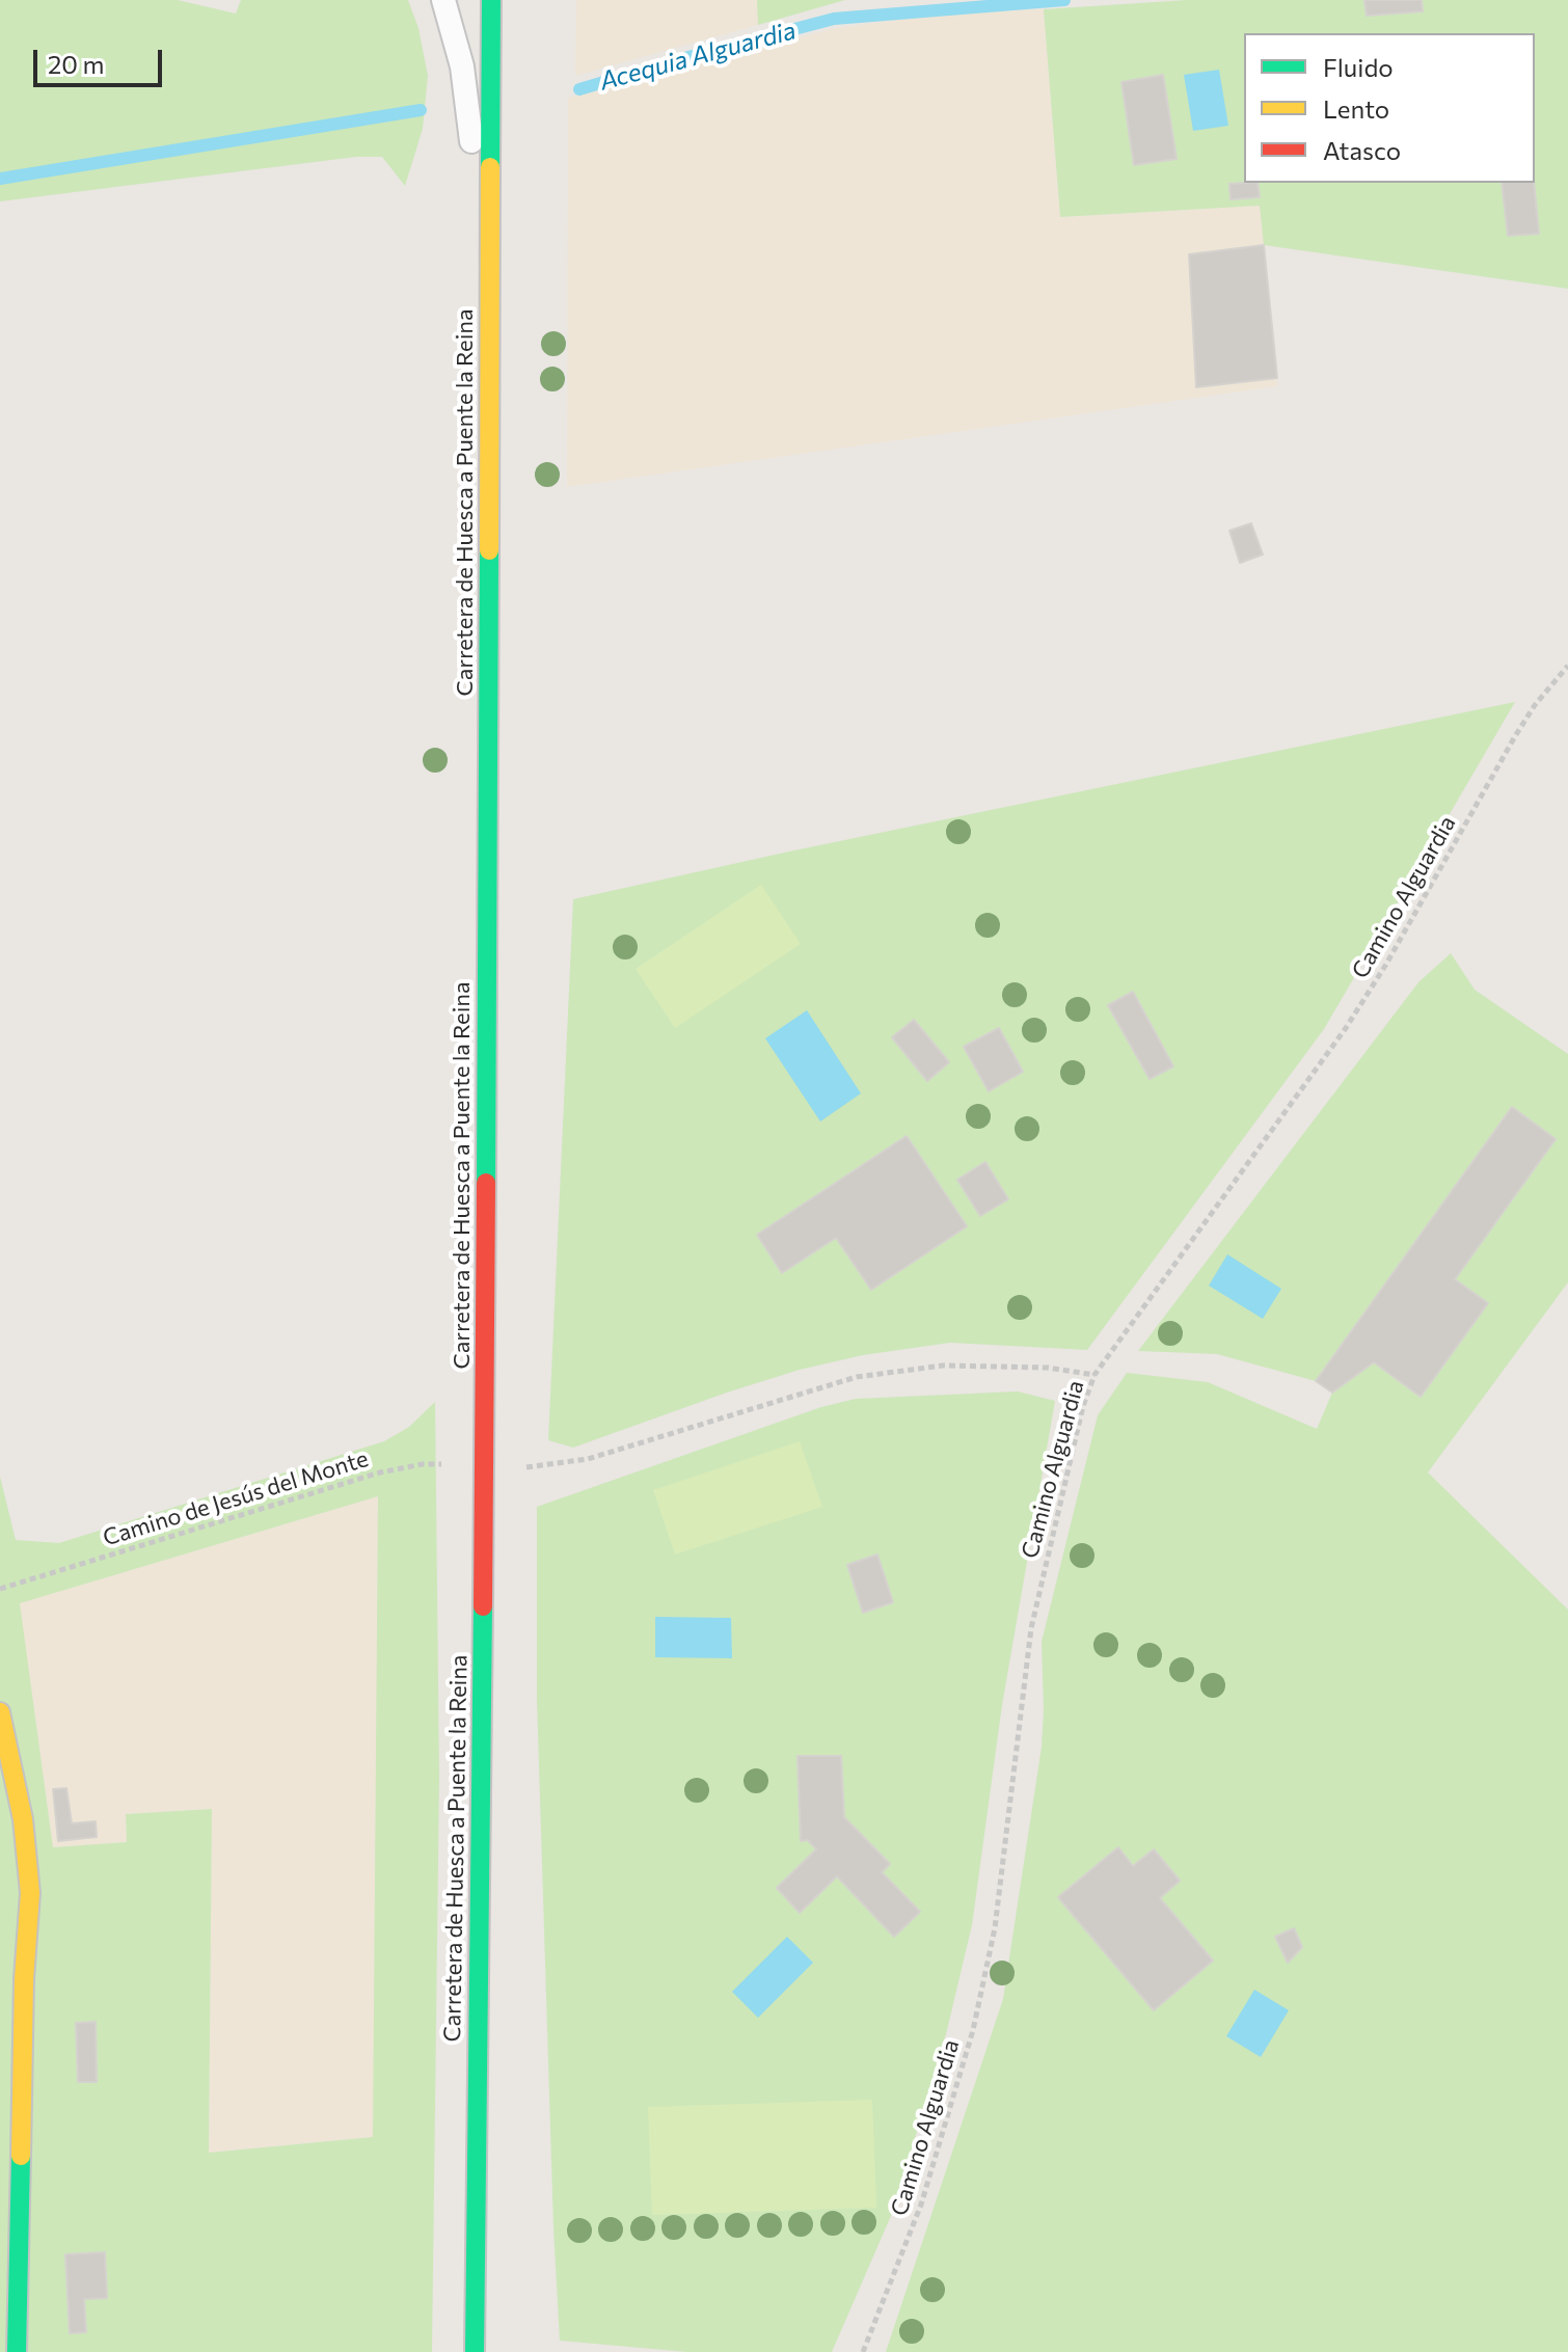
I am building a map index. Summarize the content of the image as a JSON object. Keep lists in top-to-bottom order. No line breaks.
{"streets":{"main road":["Carretera de Huesca a Puente la Reina"],"path":["Camino Alguardia","Camino de Jesús del Monte"]},"crossings":[["Carretera de Huesca a Puente la Reina","Camino de Jesús del Monte"],["Camino Alguardia","Camino de Jesús del Monte"]],"water":["Acequia Alguardia"],"legend":["Fluido","Lento","Atasco"],"scale_bar":"20 m"}
